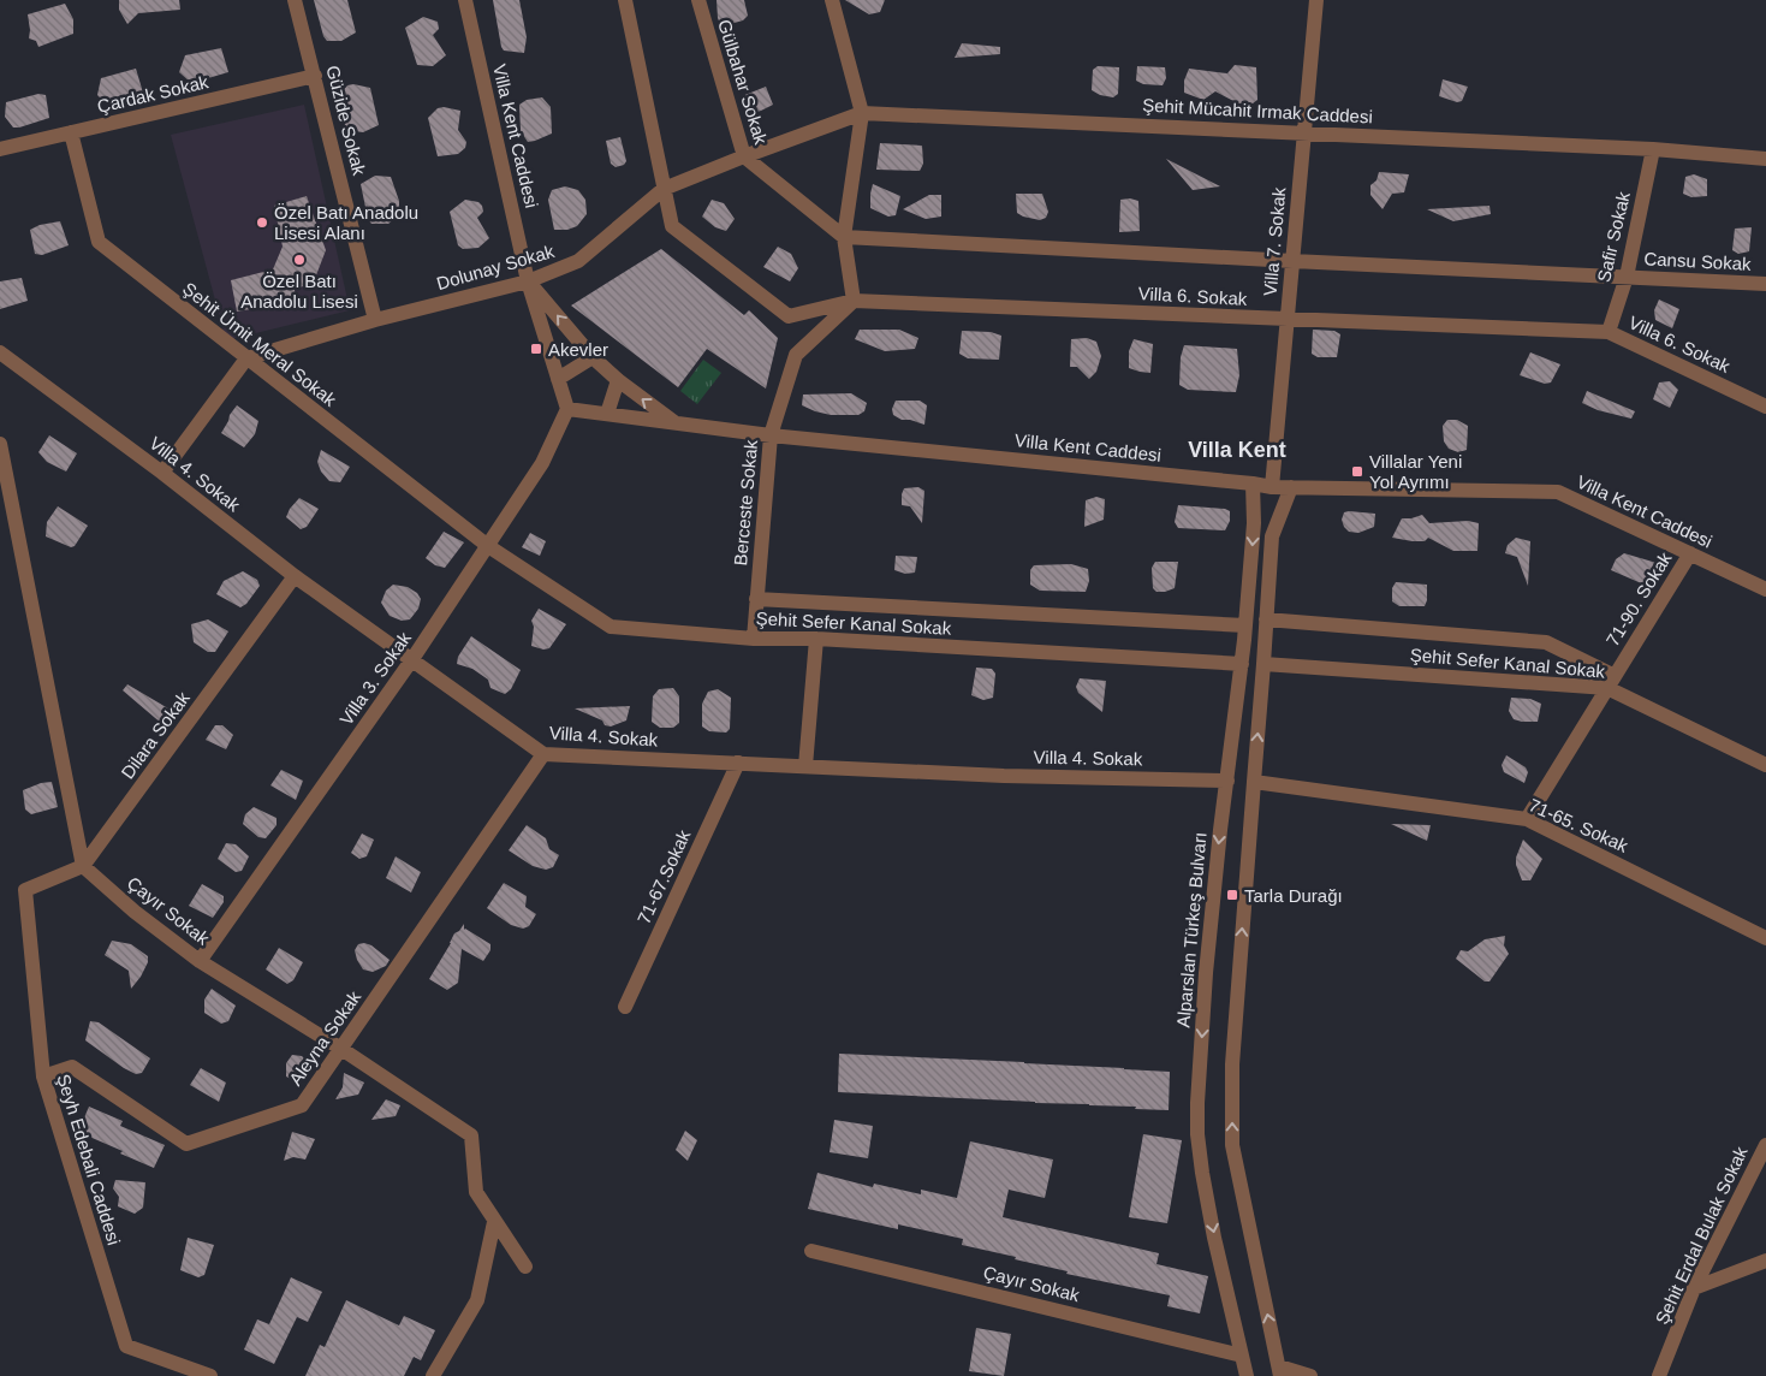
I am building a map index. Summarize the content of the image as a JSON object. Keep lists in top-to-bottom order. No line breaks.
{"streets":{"street":["Gülbahar Sokak","Çardak Sokak","Şehit Mücahit Irmak Caddesi","Güzide Sokak","Villa Kent Caddesi","Safir Sokak","Villa 7. Sokak","Cansu Sokak","Dolunay Sokak","Villa 6. Sokak","Şehit Ümit Meral Sokak","Villa 4. Sokak","Berceste Sokak","71-90. Sokak","Şehit Sefer Kanal Sokak","Villa 3. Sokak","Dilara Sokak","71-65. Sokak","71-67.Sokak","Çayır Sokak","Alparslan Türkeş Bulvarı","Aleyna Sokak","Şeyh Edebali Caddesi","Şehit Erdal Bulak Sokak"]},"crossings":[["Gülbahar Sokak","Dolunay Sokak"],["Çardak Sokak","Güzide Sokak"],["Çardak Sokak","Şehit Ümit Meral Sokak"],["Şehit Mücahit Irmak Caddesi","Safir Sokak"],["Şehit Mücahit Irmak Caddesi","Villa 7. Sokak"],["Şehit Mücahit Irmak Caddesi","Dolunay Sokak"],["Güzide Sokak","Dolunay Sokak"],["Villa Kent Caddesi","Villa 7. Sokak"],["Villa Kent Caddesi","Dolunay Sokak"],["Villa Kent Caddesi","Berceste Sokak"],["Villa Kent Caddesi","71-90. Sokak"],["Villa Kent Caddesi","Villa 3. Sokak"],["Villa Kent Caddesi","Alparslan Türkeş Bulvarı"],["Safir Sokak","Cansu Sokak"],["Safir Sokak","Villa 6. Sokak"],["Villa 7. Sokak","Villa 6. Sokak"],["Dolunay Sokak","Villa 6. Sokak"],["Dolunay Sokak","Şehit Ümit Meral Sokak"],["Villa 6. Sokak","Berceste Sokak"],["Şehit Ümit Meral Sokak","Şehit Sefer Kanal Sokak"],["Şehit Ümit Meral Sokak","Villa 3. Sokak"],["Villa 4. Sokak","Villa 3. Sokak"],["Villa 4. Sokak","Dilara Sokak"],["Villa 4. Sokak","71-67.Sokak"],["Villa 4. Sokak","Alparslan Türkeş Bulvarı"],["Villa 4. Sokak","Aleyna Sokak"],["Berceste Sokak","Şehit Sefer Kanal Sokak"],["71-90. Sokak","Şehit Sefer Kanal Sokak"],["71-90. Sokak","71-65. Sokak"],["Şehit Sefer Kanal Sokak","Villa 3. Sokak"],["Şehit Sefer Kanal Sokak","Alparslan Türkeş Bulvarı"],["Villa 3. Sokak","Çayır Sokak"],["Dilara Sokak","Çayır Sokak"],["Dilara Sokak","Şeyh Edebali Caddesi"],["Çayır Sokak","Alparslan Türkeş Bulvarı"],["Çayır Sokak","Aleyna Sokak"],["Çayır Sokak","Şeyh Edebali Caddesi"],["Aleyna Sokak","Şeyh Edebali Caddesi"]],"districts":["Villa Kent"],"places":{"other":["Özel Batı Anadolu Lisesi Alanı","Özel Batı Anadolu Lisesi"],"transit":["Akevler","Villalar Yeni Yol Ayrımı","Tarla Durağı"]}}
